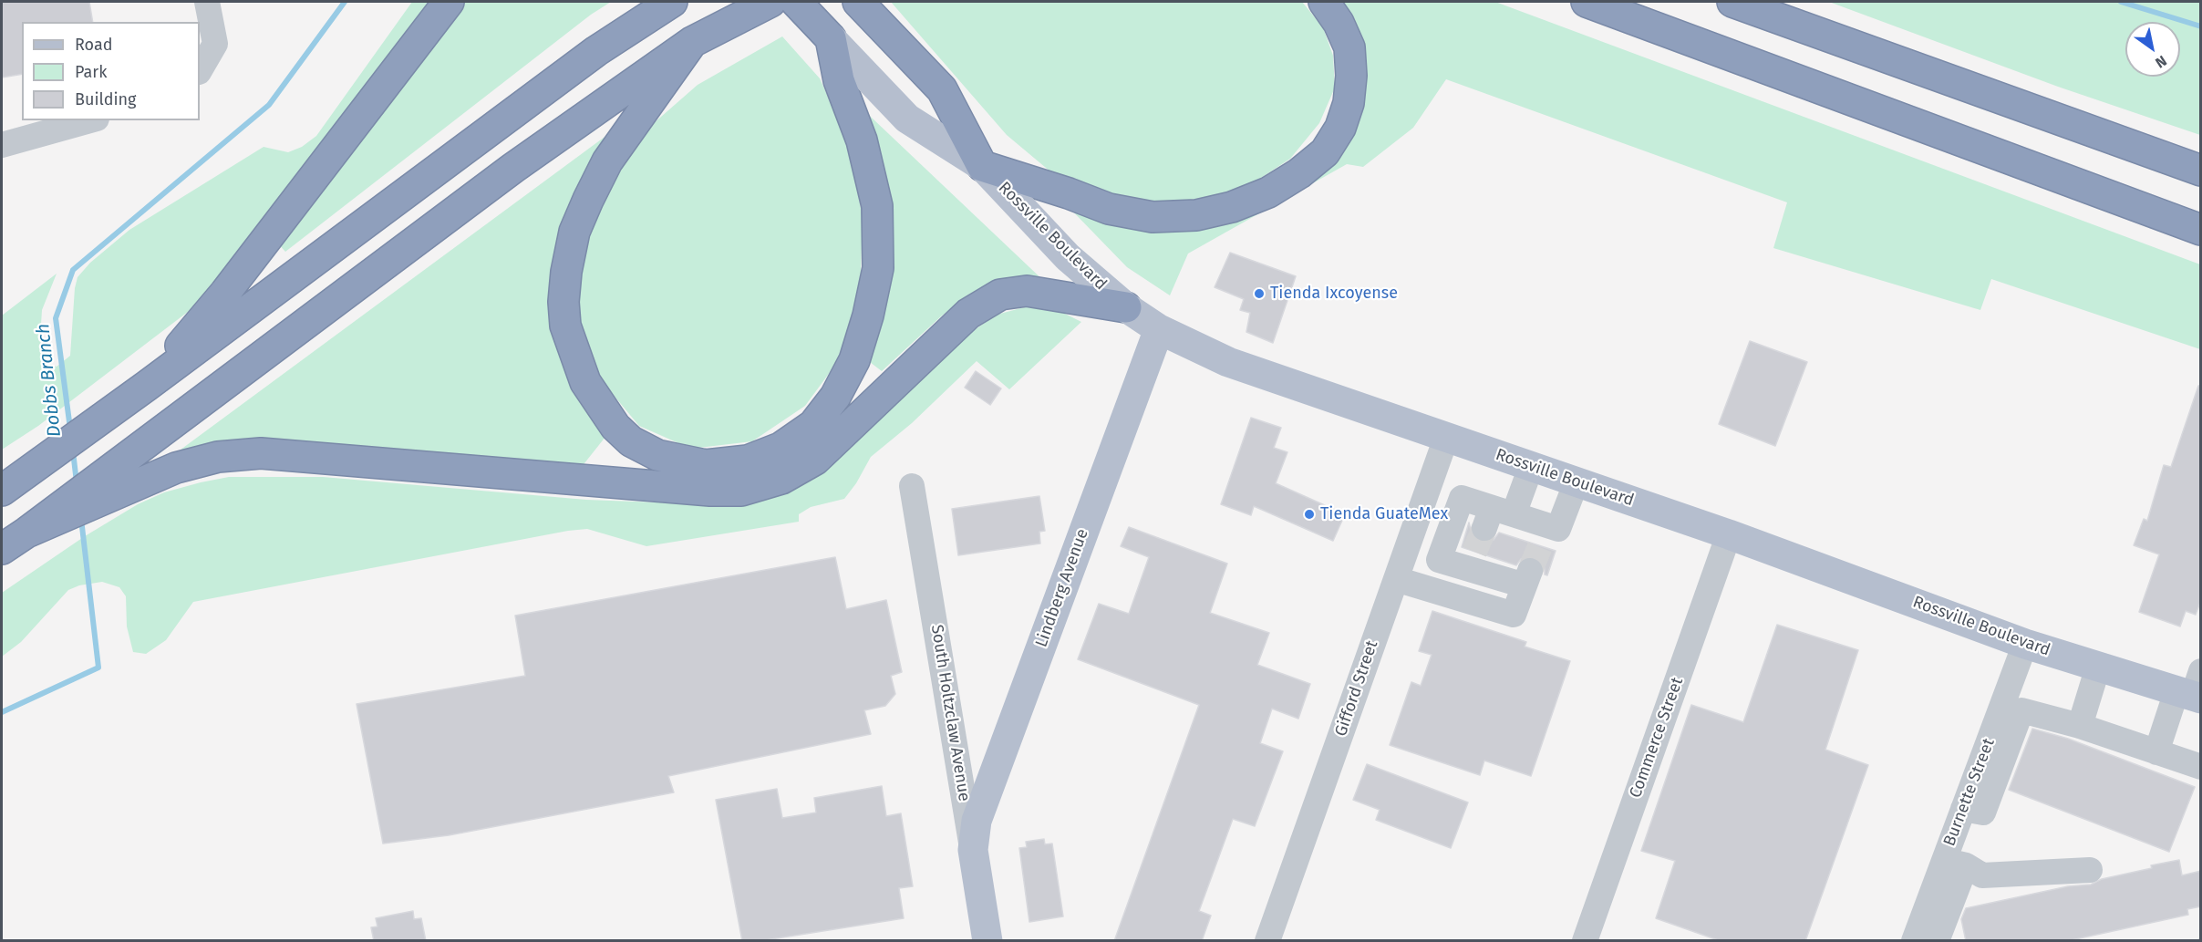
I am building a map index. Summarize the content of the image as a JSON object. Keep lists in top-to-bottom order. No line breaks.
{"streets":{"highway":["Rossville Boulevard"],"main road":["Lindberg Avenue","South Holtzclaw Avenue"],"street":["Gifford Street","Commerce Street","Burnette Street"]},"crossings":[["Rossville Boulevard","Lindberg Avenue"],["Rossville Boulevard","Gifford Street"],["Rossville Boulevard","Commerce Street"],["Rossville Boulevard","Burnette Street"],["Lindberg Avenue","South Holtzclaw Avenue"]],"water":["Dobbs Branch"],"places":["Tienda Ixcoyense","Tienda GuateMex"],"legend":["Road","Park","Building"],"north":"bottom right"}
